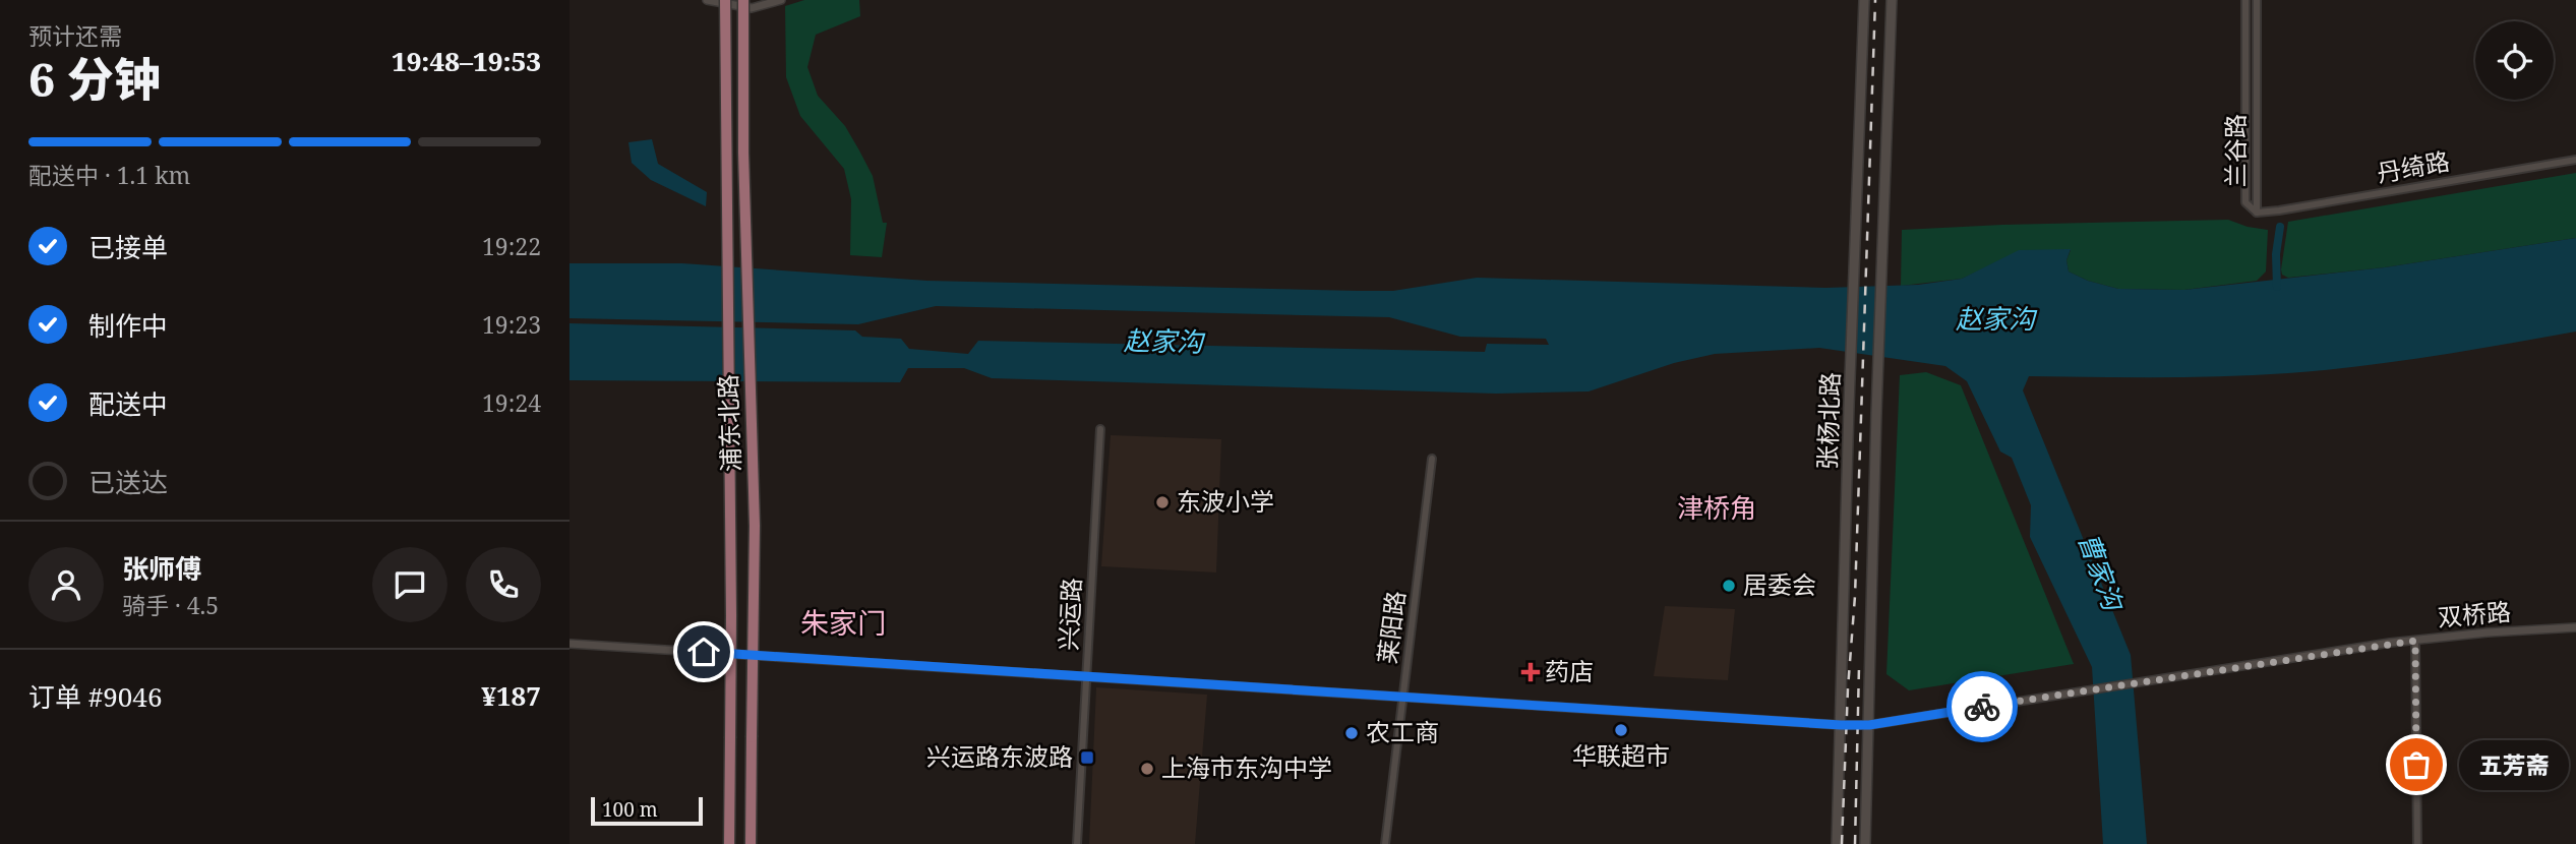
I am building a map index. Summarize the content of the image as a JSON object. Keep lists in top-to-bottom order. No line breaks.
{"streets":{"main road":["张杨北路","浦东北路"],"street":["兰谷路","丹绮路","兴运路","双桥路","莱阳路"]},"crossings":[["兰谷路","丹绮路"],["张杨北路","双桥路"],["兴运路","双桥路"],["双桥路","莱阳路"]],"districts":["津桥角","朱家门"],"water":["赵家沟","曹家沟"],"places":{"other":["东波小学","居委会","华联超市","农工商","五芳斋","上海市东沟中学"],"health":["药店"],"transit":["兴运路东波路"]},"scale_bar":"100 m","page":{"heading":["6 分钟","预计还需","19:48–19:53"],"panel":["张师傅","骑手 · 4.5","订单 #9046","¥187"],"bar":"配送中 · 1.1 km","list":[["已接单","19:22"],["制作中","19:23"],["配送中","19:24"],"已送达"],"bubble":"五芳斋","scale":"100 m"}}
